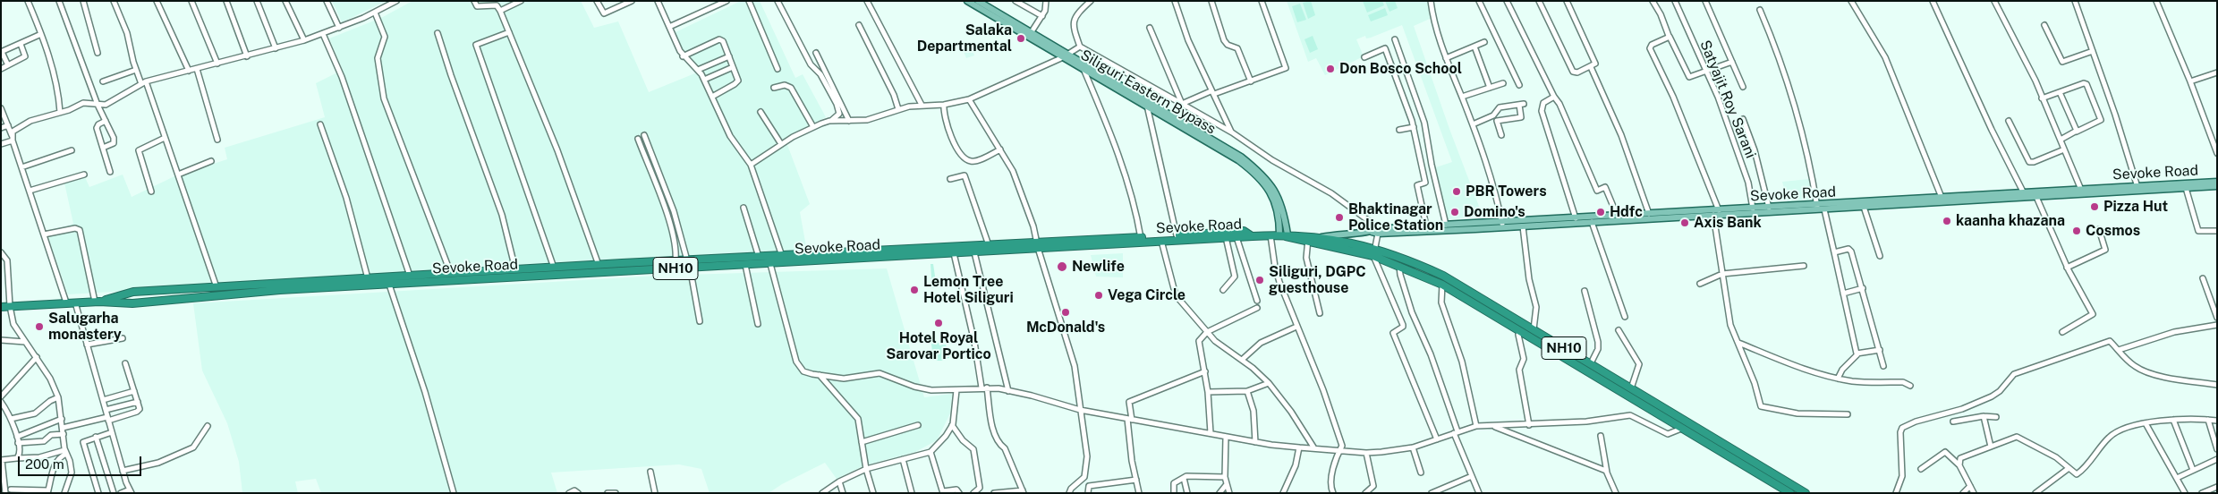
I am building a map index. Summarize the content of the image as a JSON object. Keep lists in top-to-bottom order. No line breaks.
{"streets":{"highway":["Sevoke Road","NH10"],"main road":["Siliguri Eastern Bypass"],"street":["Satyajit Roy Sarani"]},"crossings":[["Siliguri Eastern Bypass","NH10"],["Satyajit Roy Sarani","Sevoke Road"],["Sevoke Road","NH10"]],"places":["Salaka Departmental","Don Bosco School","PBR Towers","Pizza Hut","Domino's","Hdfc","Bhaktinagar Police Station","kaanha khazana","Axis Bank","Cosmos","Newlife","Siliguri, DGPC guesthouse","Lemon Tree Hotel Siliguri","Vega Circle","McDonald's","Hotel Royal Sarovar Portico","Salugarha monastery"],"scale_bar":"200 m"}
